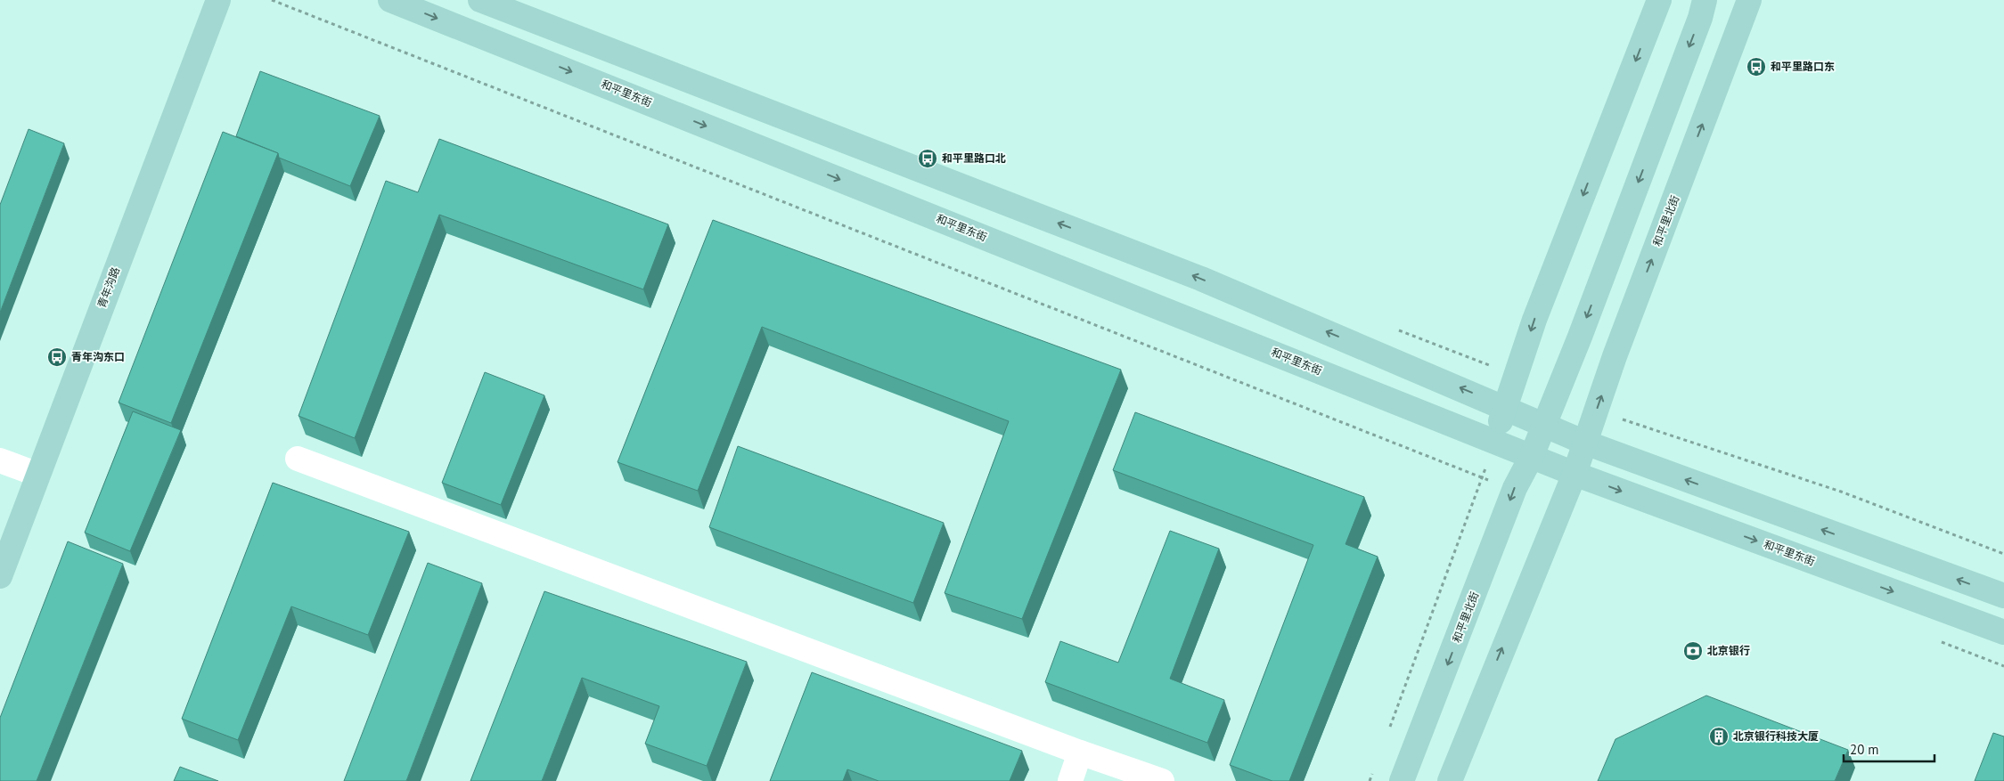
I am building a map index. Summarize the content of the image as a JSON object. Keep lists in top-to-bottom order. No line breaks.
{"streets":{"street":["和平里东街","和平里北街","青年沟路"]},"crossings":[["和平里东街","和平里北街"]],"places":{"bus stop":["和平里路口东","和平里路口北","青年沟东口"],"bank":["北京银行"],"building":["北京银行科技大厦"]},"scale_bar":"20 m"}
